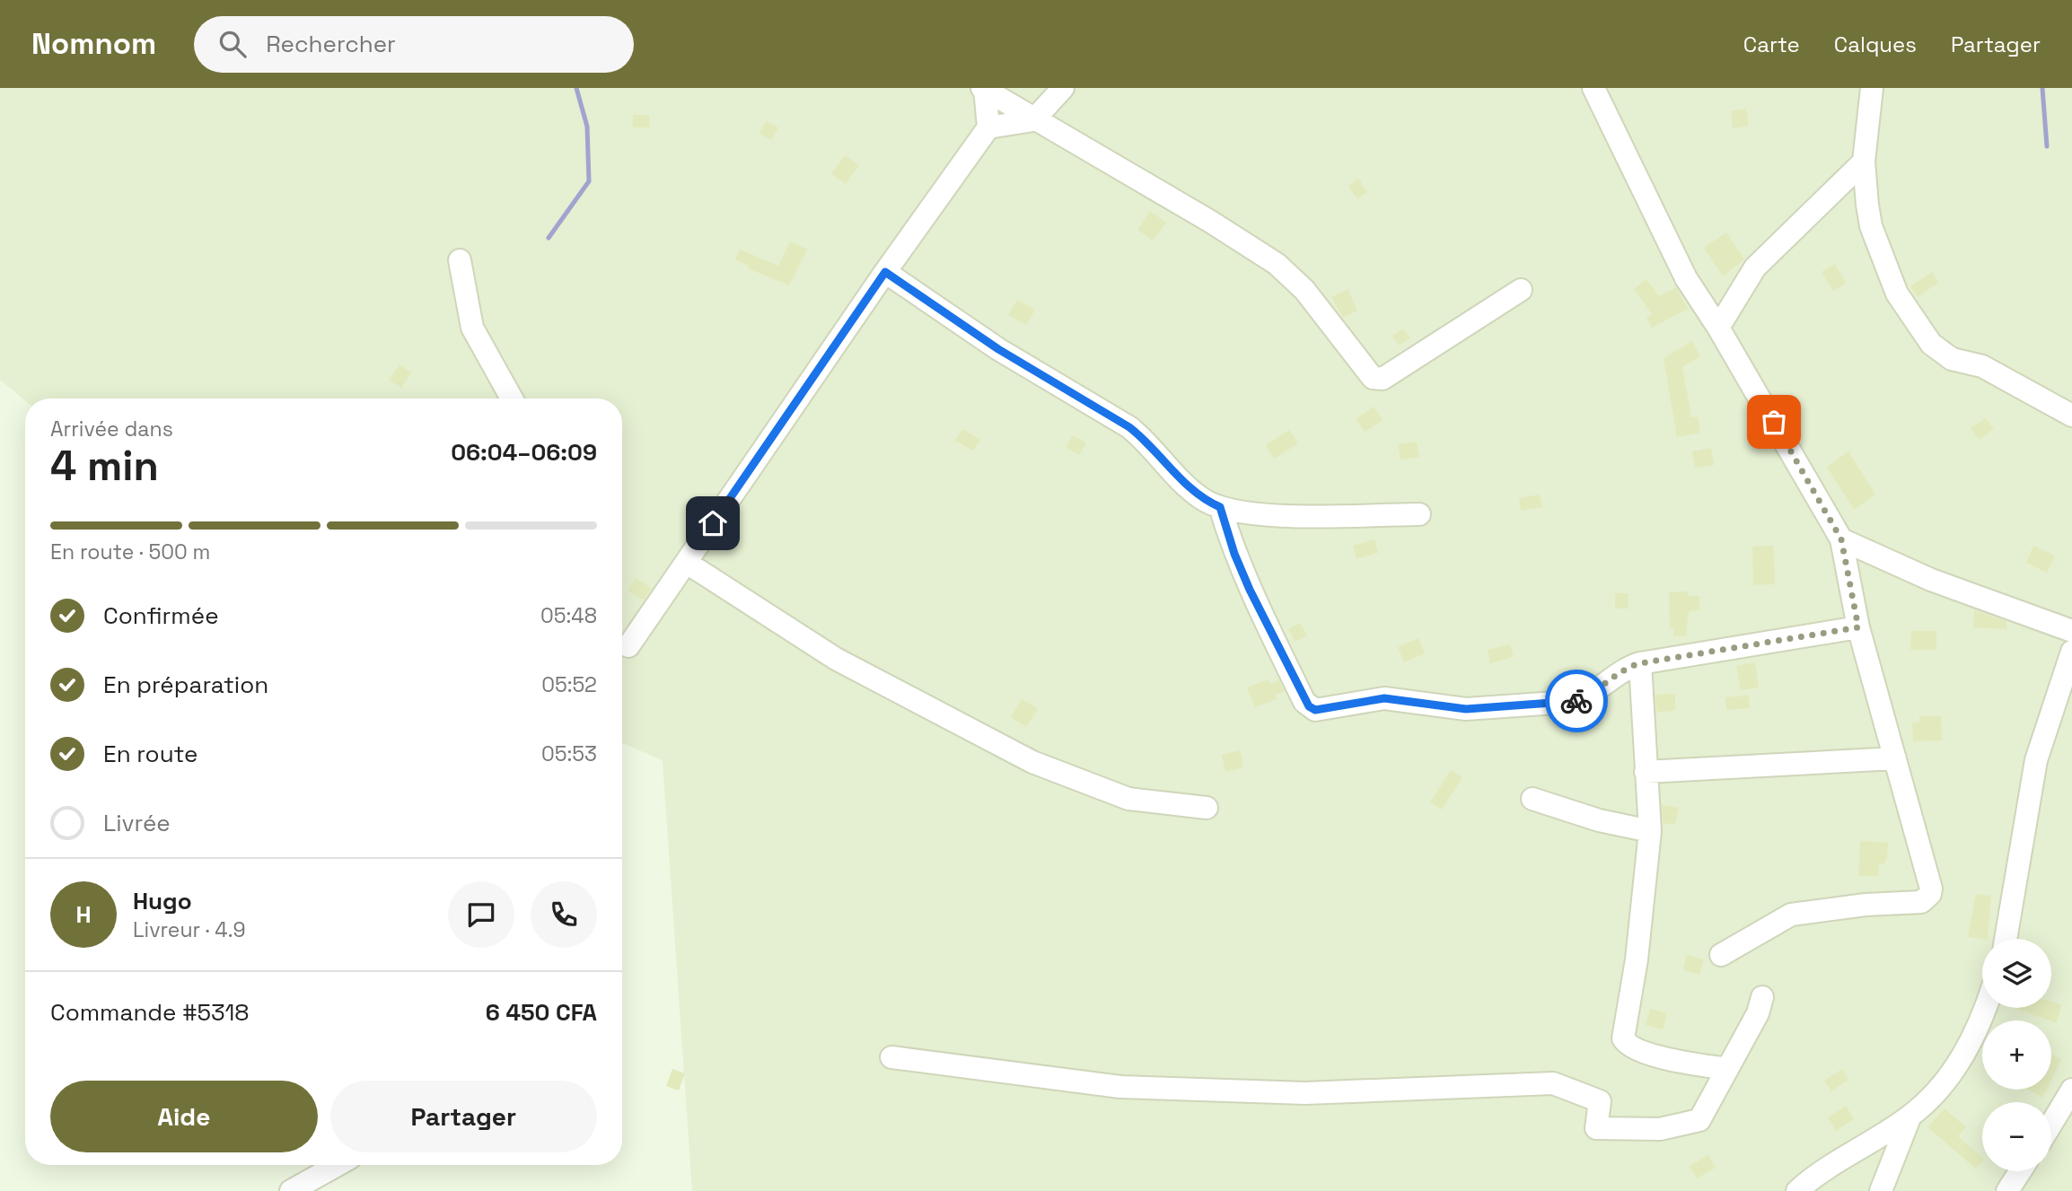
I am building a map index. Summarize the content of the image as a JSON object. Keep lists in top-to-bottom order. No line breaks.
{"page":{"header":"Nomnom","search":"Rechercher","nav":["Carte","Calques","Partager"],"heading":["4 min","Arrivée dans","06:04–06:09"],"panel":["Hugo","Livreur · 4.9","Commande #5318","6 450 CFA"],"bar":"En route · 500 m","list":[["Confirmée","05:48"],["En préparation","05:52"],["En route","05:53"],"Livrée"],"round":"H","map_buttons":["+","−"],"buttons":["Aide","Partager"]}}
